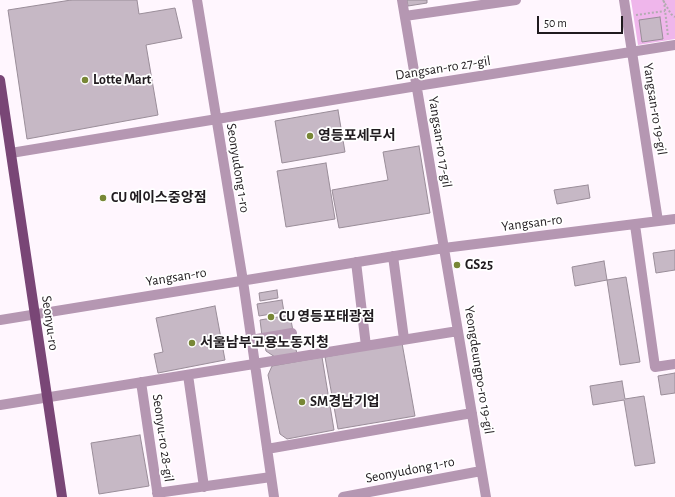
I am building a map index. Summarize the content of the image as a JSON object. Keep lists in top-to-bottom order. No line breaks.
{"streets":{"main road":["Seonyu-ro"],"street":["Dangsan-ro 27-gil","Yangsan-ro 19-gil","Yangsan-ro 17-gil","Seonyudong 1-ro","Yangsan-ro","Yeongdeungpo-ro 19-gil","Seonyu-ro 28-gil"]},"crossings":[["Dangsan-ro 27-gil","Yangsan-ro 19-gil"],["Dangsan-ro 27-gil","Yangsan-ro 17-gil"],["Dangsan-ro 27-gil","Seonyudong 1-ro"],["Yangsan-ro 19-gil","Yangsan-ro"],["Yangsan-ro 17-gil","Yangsan-ro"],["Yangsan-ro 17-gil","Yeongdeungpo-ro 19-gil"],["Seonyudong 1-ro","Yangsan-ro"],["Seonyudong 1-ro","Yeongdeungpo-ro 19-gil"],["Seonyudong 1-ro","Seonyu-ro 28-gil"],["Yangsan-ro","Seonyu-ro"],["Yangsan-ro","Yeongdeungpo-ro 19-gil"],["Seonyu-ro","Seonyu-ro 28-gil"]],"places":["Lotte Mart","영등포세무서","CU 에이스중앙점","GS25","CU 영등포태광점","서울남부고용노동지청","SM경남기업"],"scale_bar":"50 m"}
